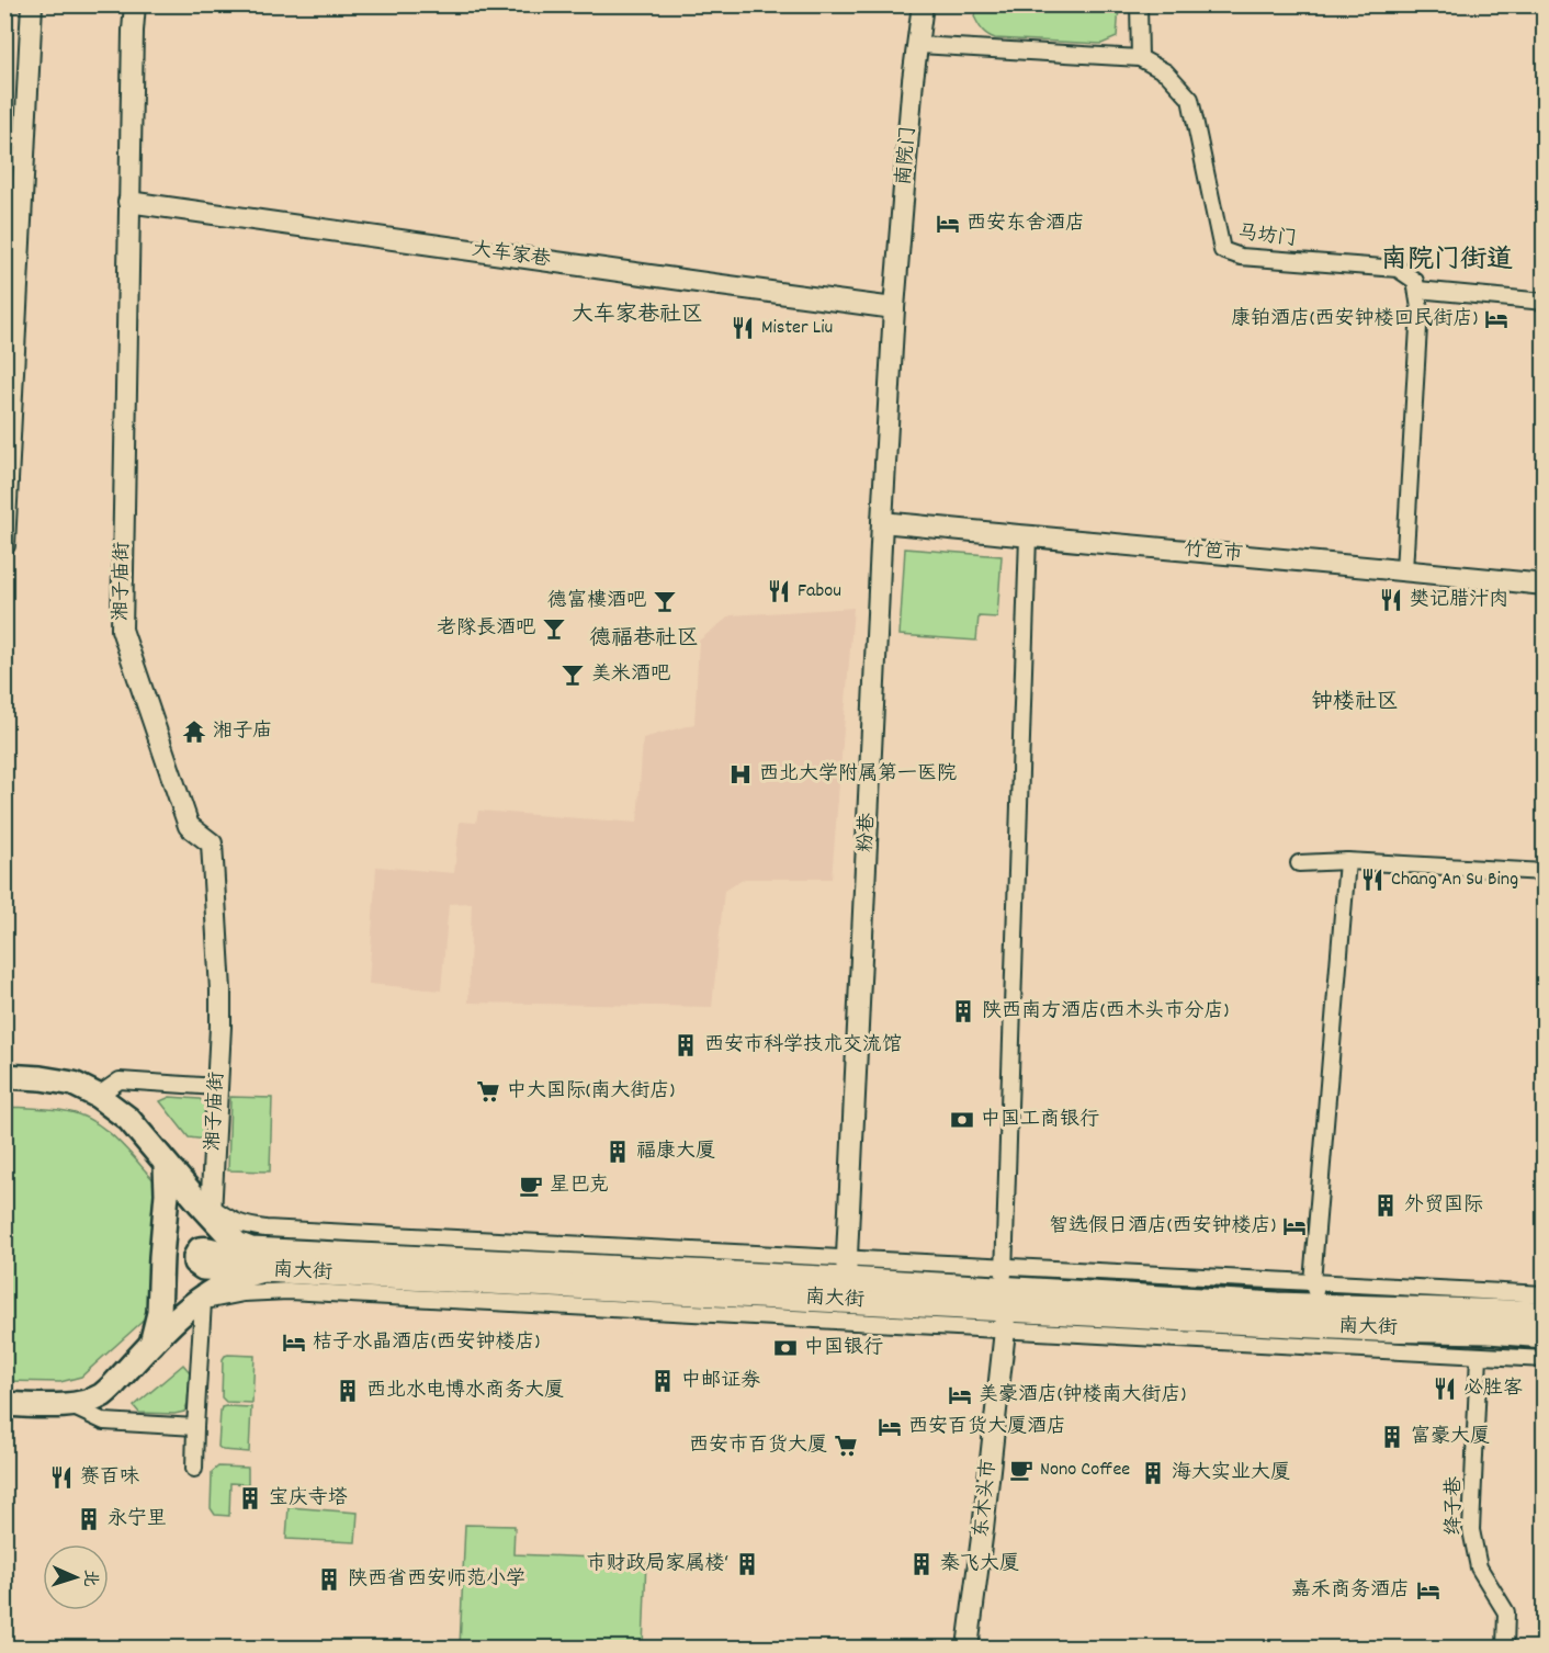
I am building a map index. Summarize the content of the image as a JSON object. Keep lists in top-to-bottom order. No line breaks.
{"streets":{"main road":["南大街"],"street":["南院门","马坊门","大车家巷","竹笆市","湘子庙街","粉巷","东木头市","绛子巷"]},"crossings":[["南院门","马坊门"],["南院门","大车家巷"],["南院门","粉巷"],["大车家巷","湘子庙街"],["大车家巷","粉巷"],["竹笆市","粉巷"],["湘子庙街","南大街"],["粉巷","南大街"],["南大街","东木头市"]],"districts":["南院门街道","大车家巷社区","德福巷社区","钟楼社区"],"places":{"hotel":["西安东舍酒店","康铂酒店(西安钟楼回民街店)","智选假日酒店(西安钟楼店)","桔子水晶酒店(西安钟楼店)","美豪酒店(钟楼南大街店)","西安百货大厦酒店","嘉禾商务酒店"],"restaurant":["Mister Liu","Fabou","樊记腊汁肉","Chang An Su Bing","必胜客","赛百味"],"bar":["德富樓酒吧","老隊長酒吧","美米酒吧"],"temple":["湘子庙"],"hospital":["西北大学附属第一医院"],"building":["陕西南方酒店(西木头市分店)","西安市科学技术交流馆","福康大厦","外贸国际","中邮证券","西北水电博水商务大厦","富豪大厦","海大实业大厦","宝庆寺塔","永宁里","市财政局家属楼‘","秦飞大厦","陕西省西安师范小学"],"supermarket":["中大国际(南大街店)","西安市百货大厦"],"bank":["中国工商银行","中国银行"],"cafe":["星巴克","Nono Coffee"]},"north":"right"}
